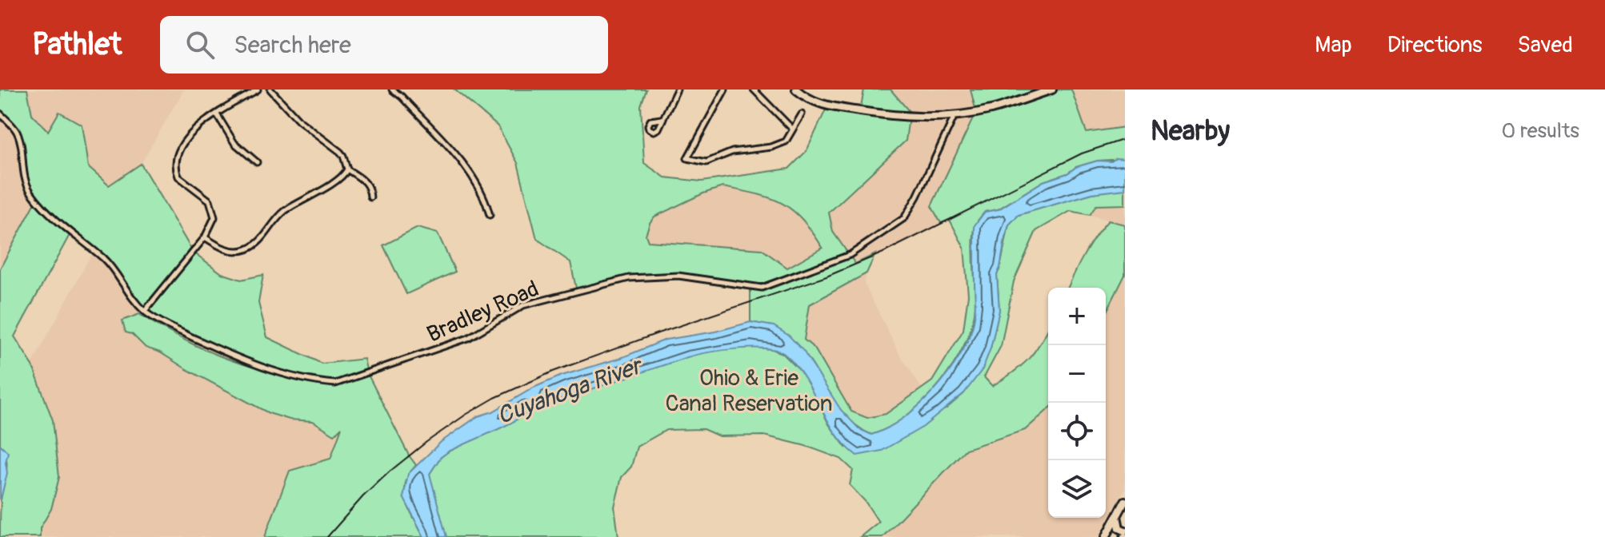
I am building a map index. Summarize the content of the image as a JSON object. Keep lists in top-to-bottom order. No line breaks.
{"streets":{"street":["Bradley Road"]},"water":["Cuyahoga River"],"parks":["Ohio & Erie Canal Reservation"],"page":{"header":"Pathlet","search":"Search here","nav":["Map","Directions","Saved"],"heading":["Nearby","0 results"],"map_buttons":["+","−"]}}
